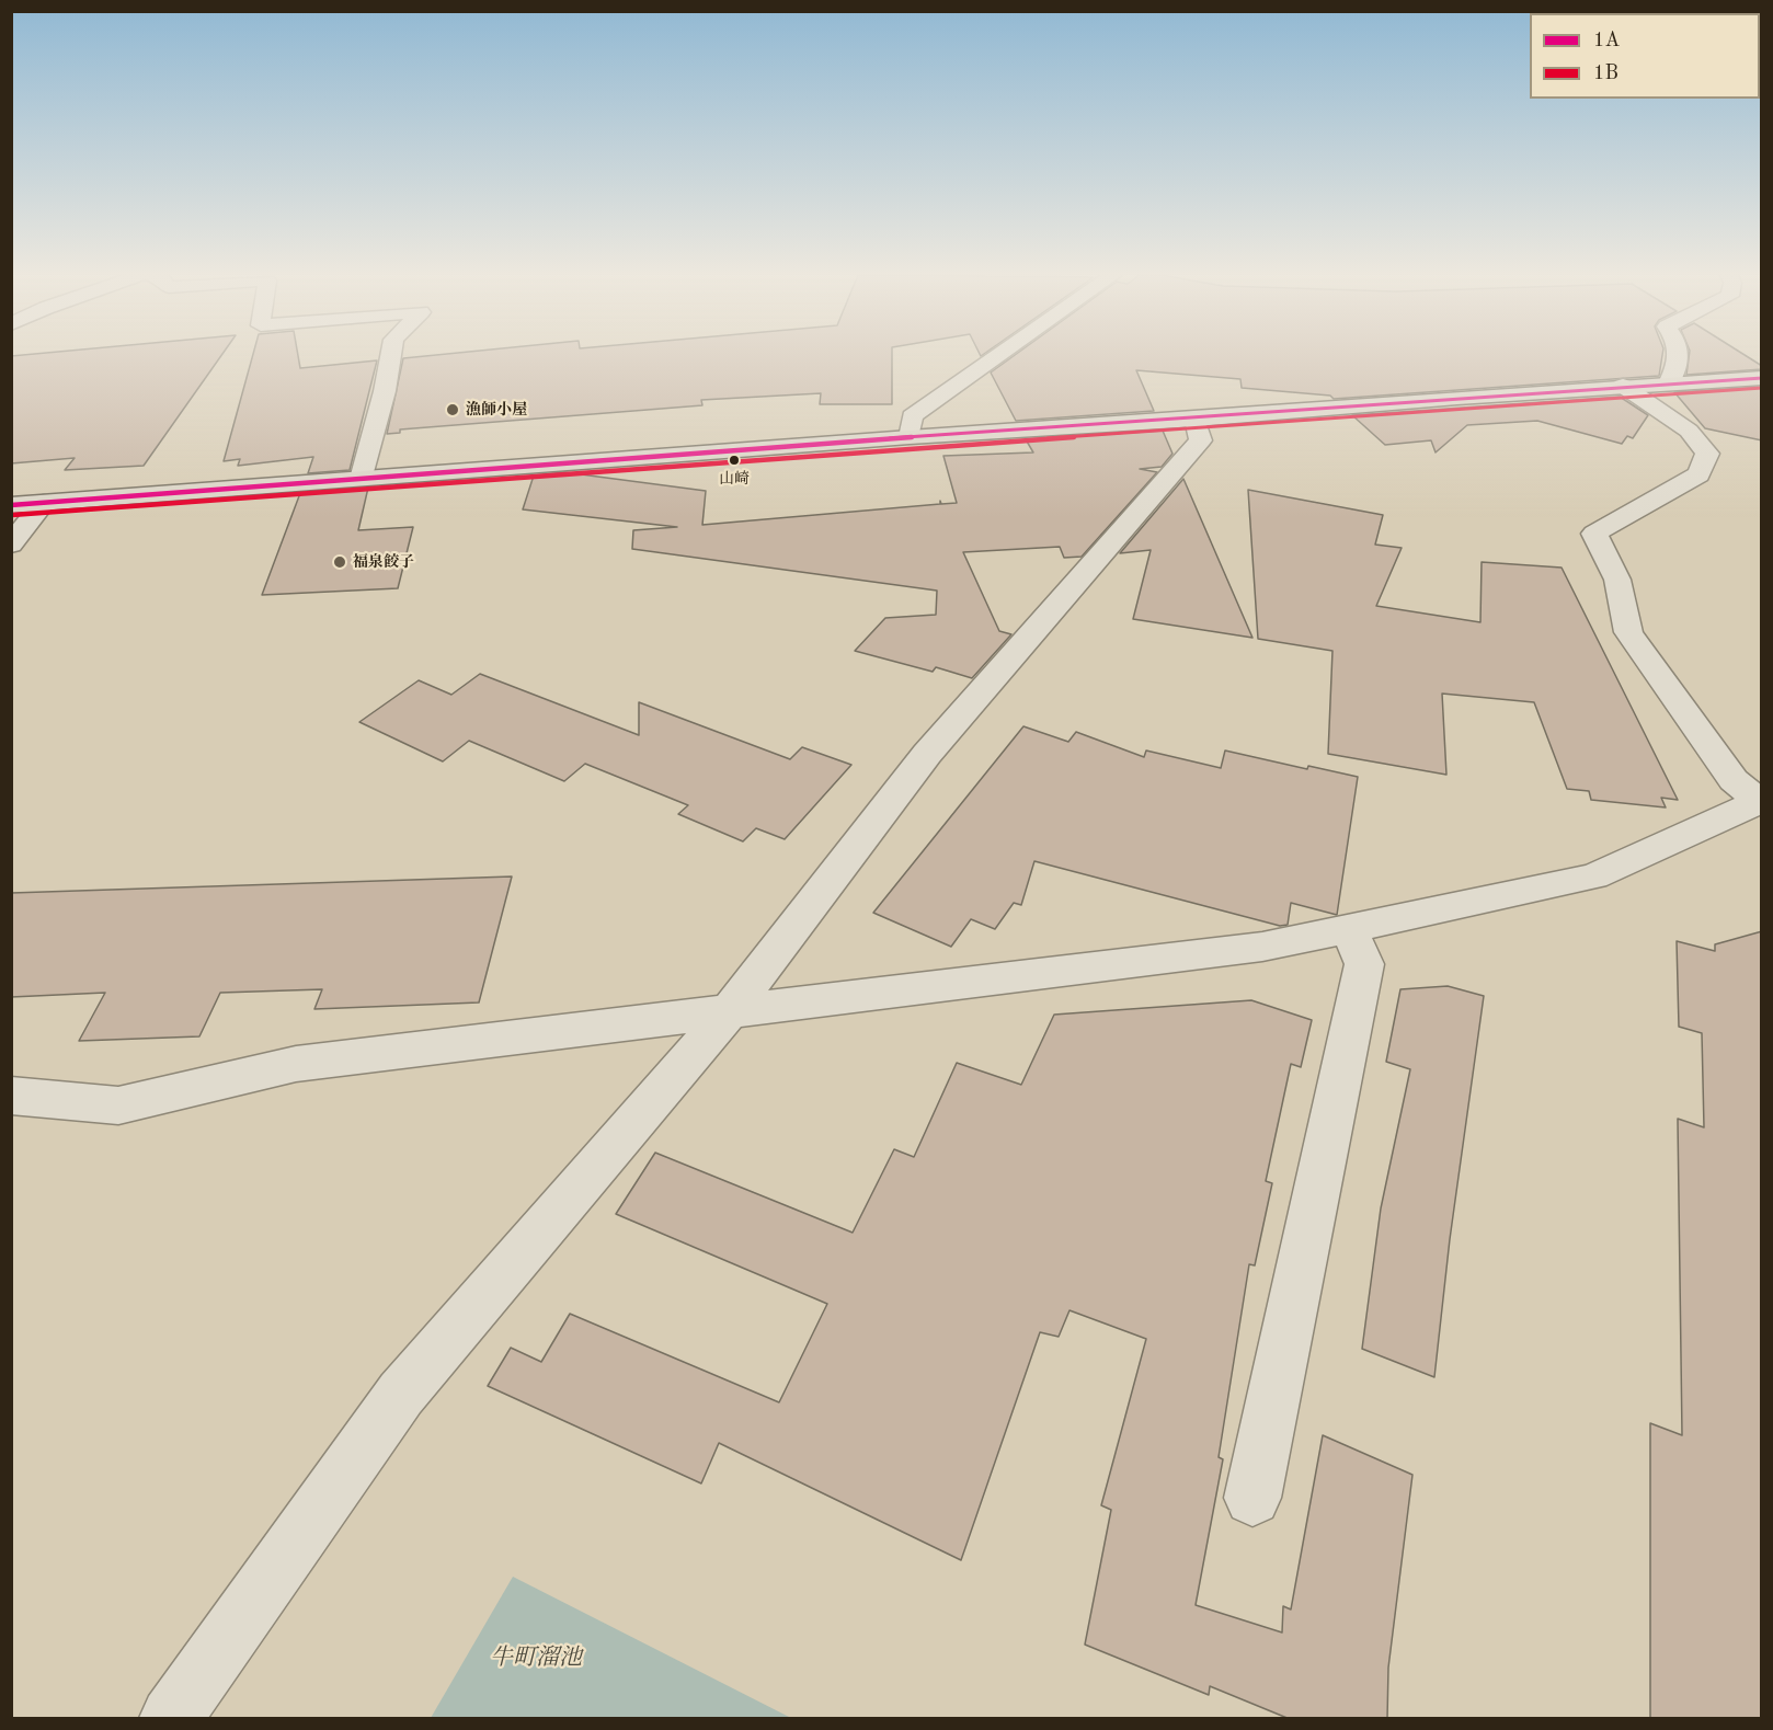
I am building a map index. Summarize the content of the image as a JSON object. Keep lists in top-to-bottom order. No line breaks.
{"water":["牛町溜池"],"places":["漁師小屋","山崎","福泉餃子"],"lines":["transit line 1A","transit line 1B"],"legend":["1A","1B"]}
